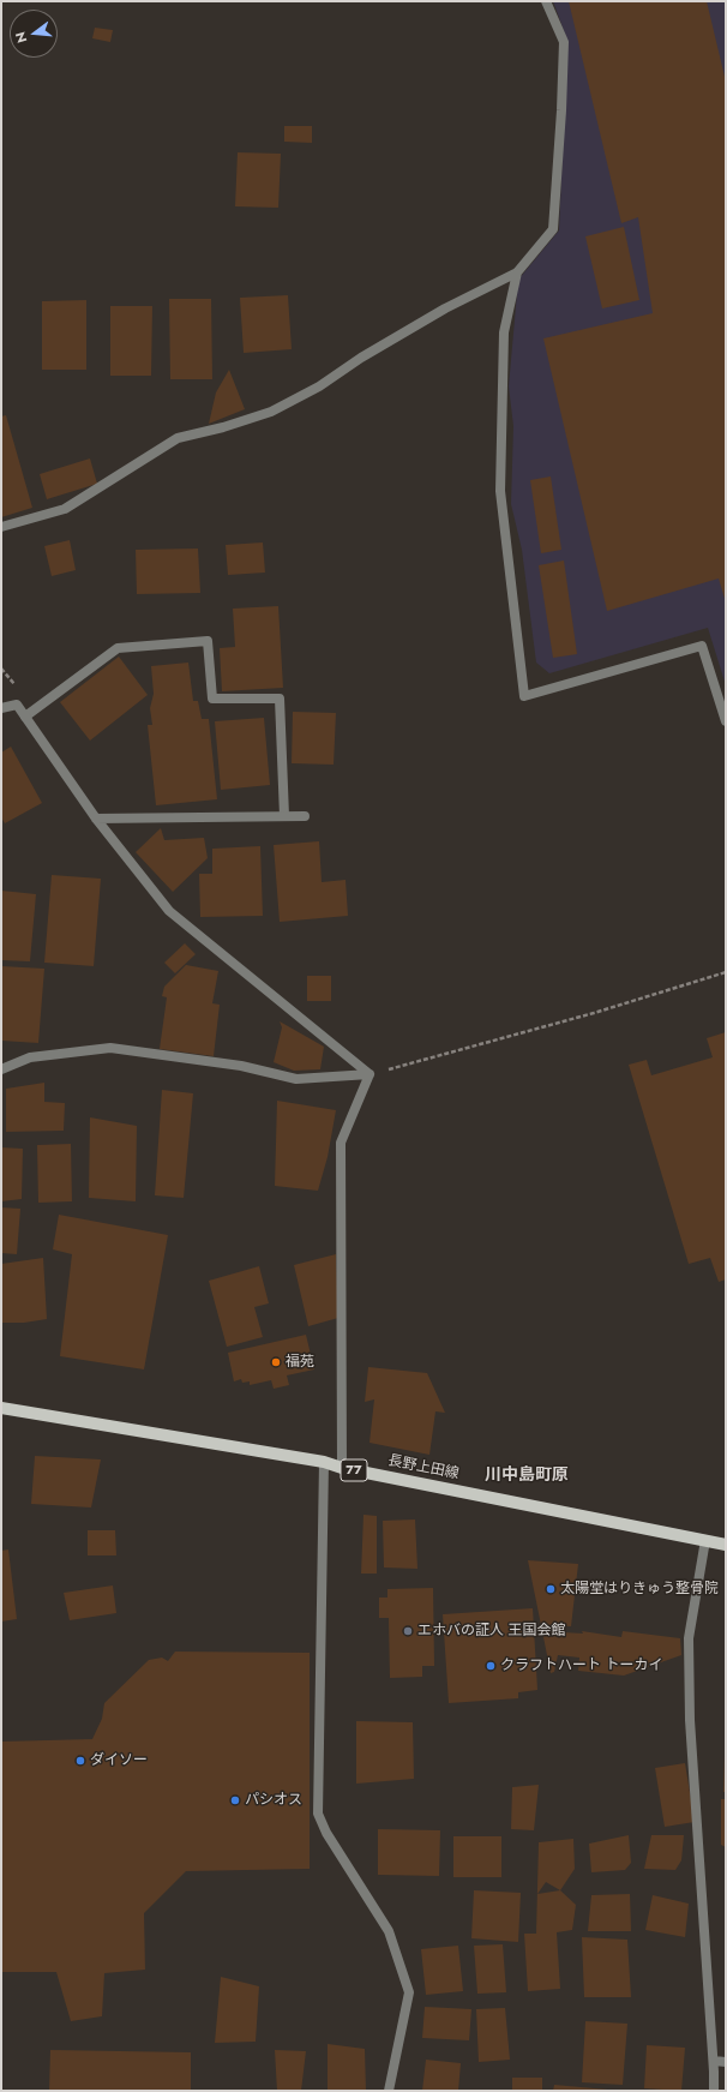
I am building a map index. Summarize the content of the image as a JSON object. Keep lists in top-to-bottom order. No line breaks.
{"streets":{"main road":["長野上田線","77"]},"districts":["川中島町原"],"places":["福苑","太陽堂はりきゅう整骨院","エホバの証人 王国会館","クラフトハート トーカイ","ダイソー","パシオス"],"north":"left"}
